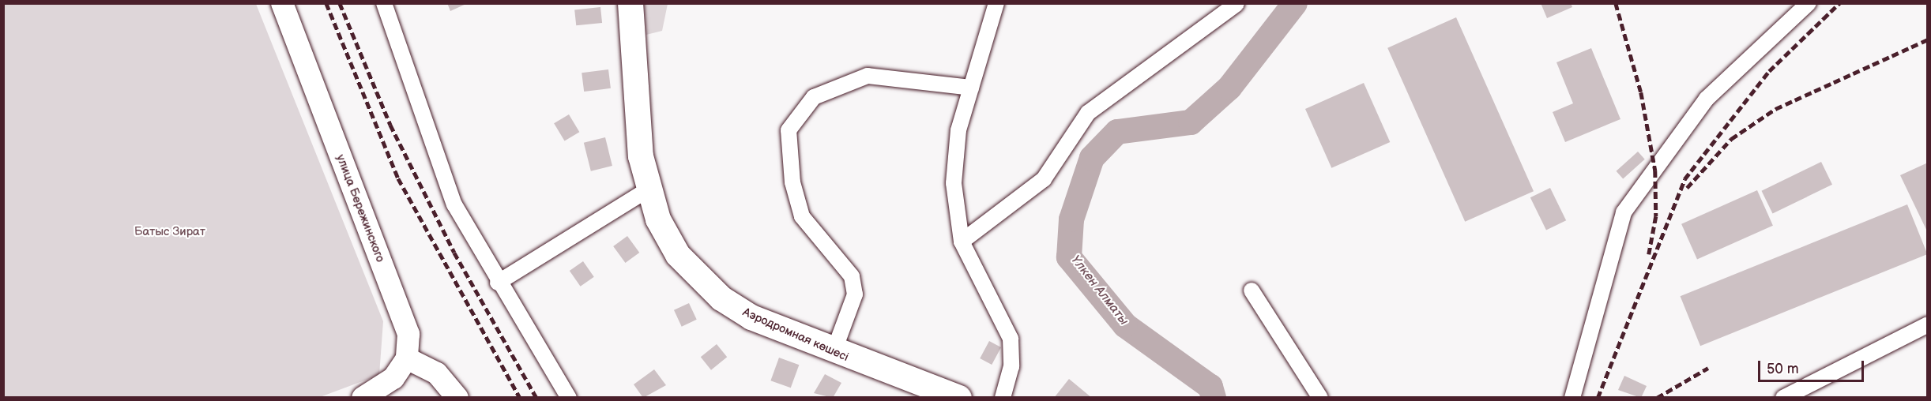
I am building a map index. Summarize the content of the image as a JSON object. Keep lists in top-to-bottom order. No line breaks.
{"streets":{"main road":["улица Бережинского","Аэродромная көшесі"]},"water":["Үлкен Алматы"],"parks":["Батыс Зират"],"scale_bar":"50 m"}
